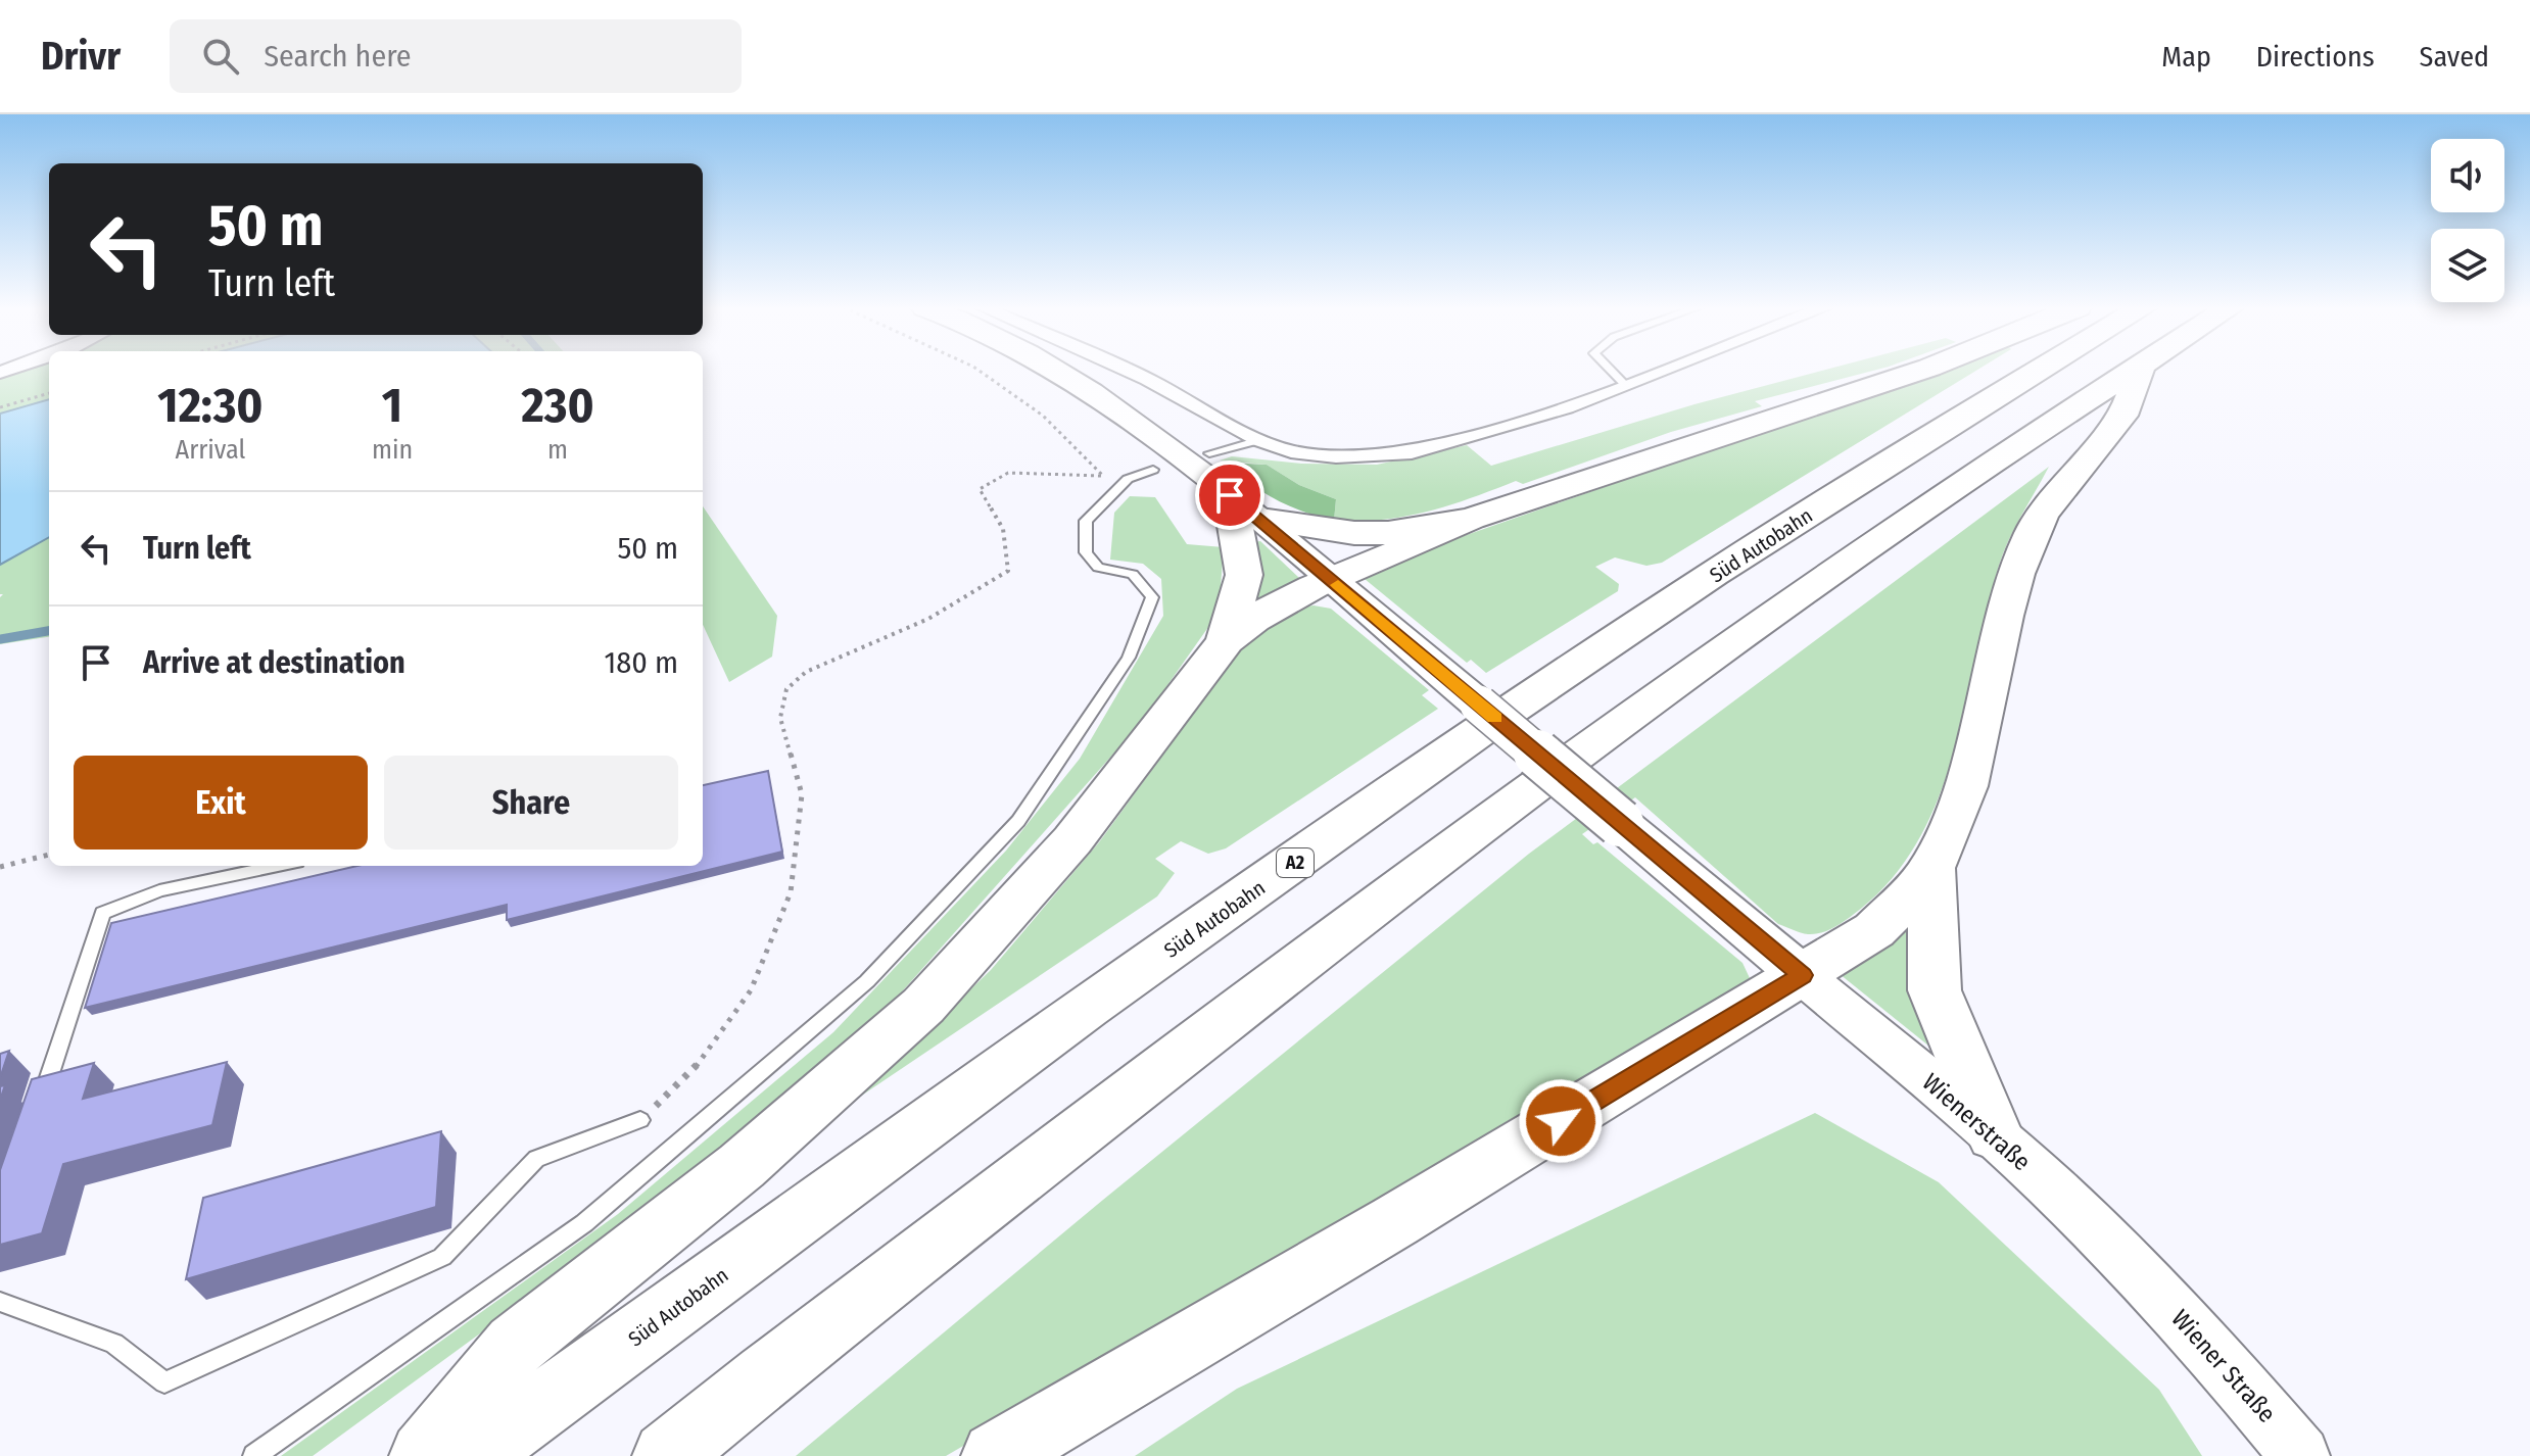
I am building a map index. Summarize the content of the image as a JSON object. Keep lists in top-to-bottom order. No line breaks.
{"streets":{"highway":["Süd Autobahn","A2"],"street":["Wienerstraße","Wiener Straße"]},"crossings":[["Wienerstraße","Wiener Straße"]],"page":{"header":"Drivr","search":"Search here","nav":["Map","Directions","Saved"],"turn":["50 m","Turn left"],"eta":["12:30","Arrival","1","min","230","m"],"list":[{"name":"Turn left","value":"50 m"},{"name":"Arrive at destination","value":"180 m"}],"buttons":["Exit","Share"]}}
